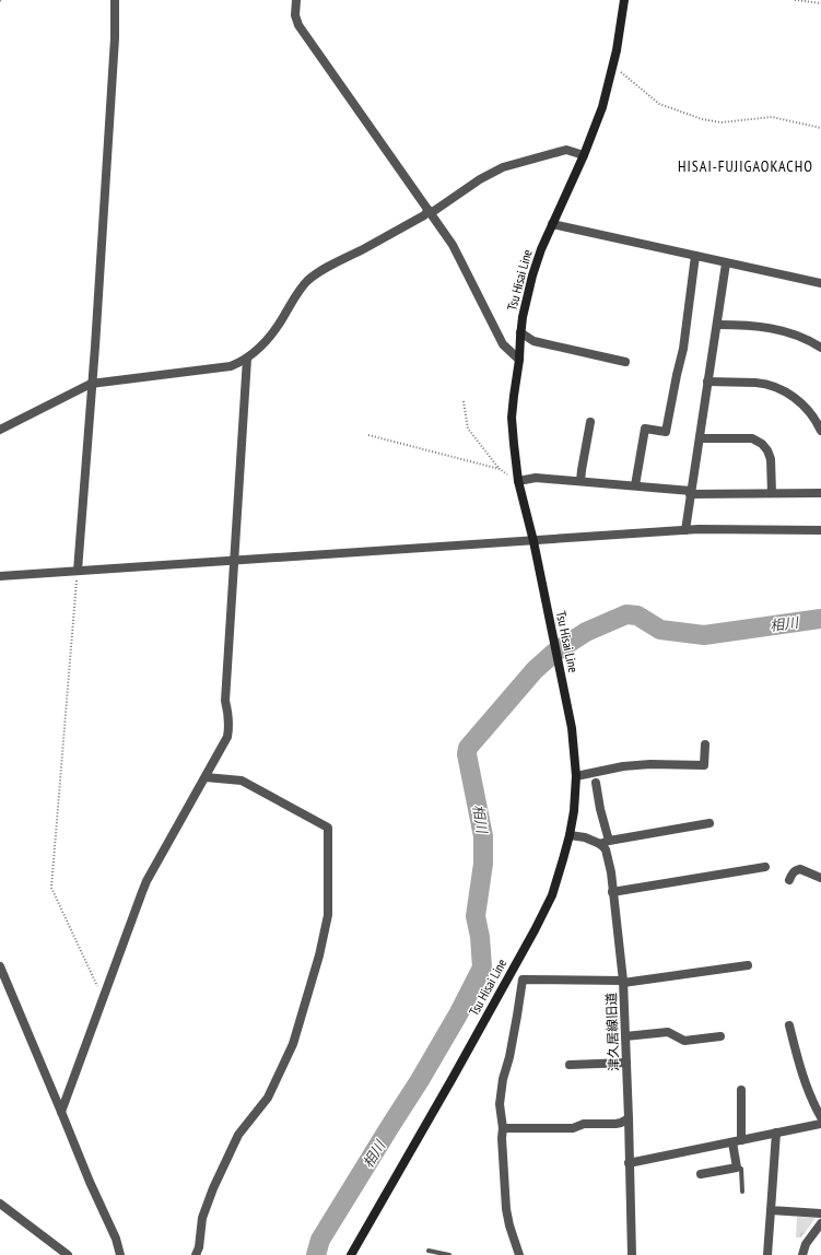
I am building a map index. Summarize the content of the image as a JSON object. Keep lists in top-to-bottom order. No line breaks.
{"streets":{"main road":["Tsu Hisai Line"],"street":["津久居線旧道"]},"districts":["HISAI-FUJIGAOKACHO"],"water":["相川"]}
